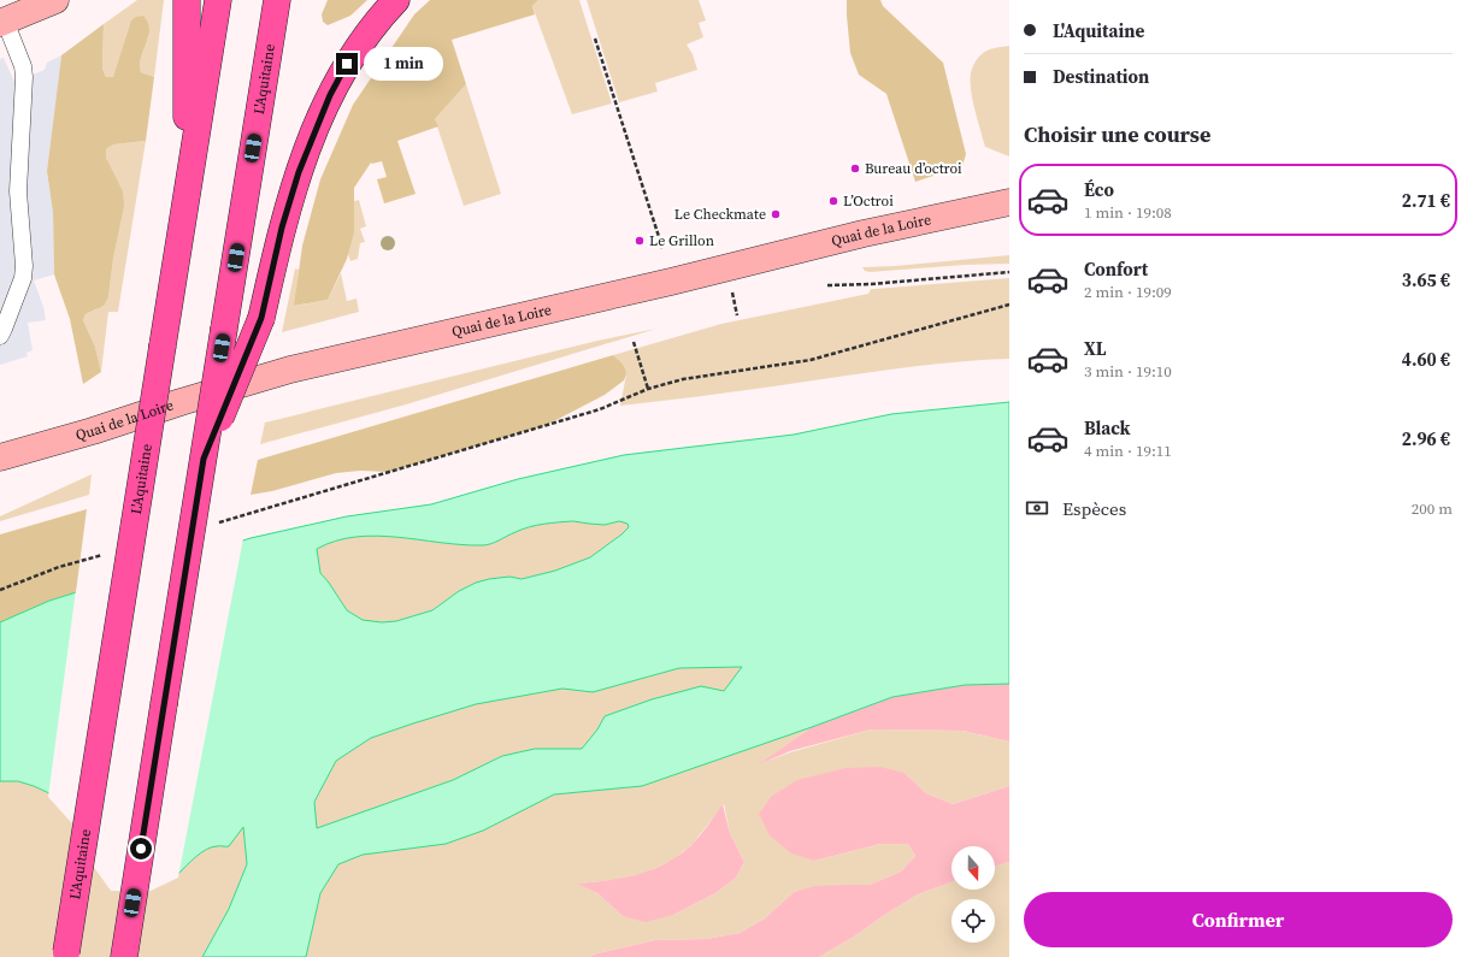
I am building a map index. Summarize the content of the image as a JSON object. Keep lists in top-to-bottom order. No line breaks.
{"streets":{"highway":["L'Aquitaine"],"main road":["Quai de la Loire"]},"places":["Bureau d’octroi","L’Octroi","Le Checkmate","Le Grillon"],"north":"bottom","page":{"banner":["L'Aquitaine","Destination"],"bubble":"1 min","heading":"Choisir une course","list":[{"name":"Éco","note":"1 min · 19:08","value":"2.71 €"},{"name":"Confort","note":"2 min · 19:09","value":"3.65 €"},{"name":"XL","note":"3 min · 19:10","value":"4.60 €"},{"name":"Black","note":"4 min · 19:11","value":"2.96 €"}],"pay":["Espèces","200 m"],"buttons":"Confirmer"}}
